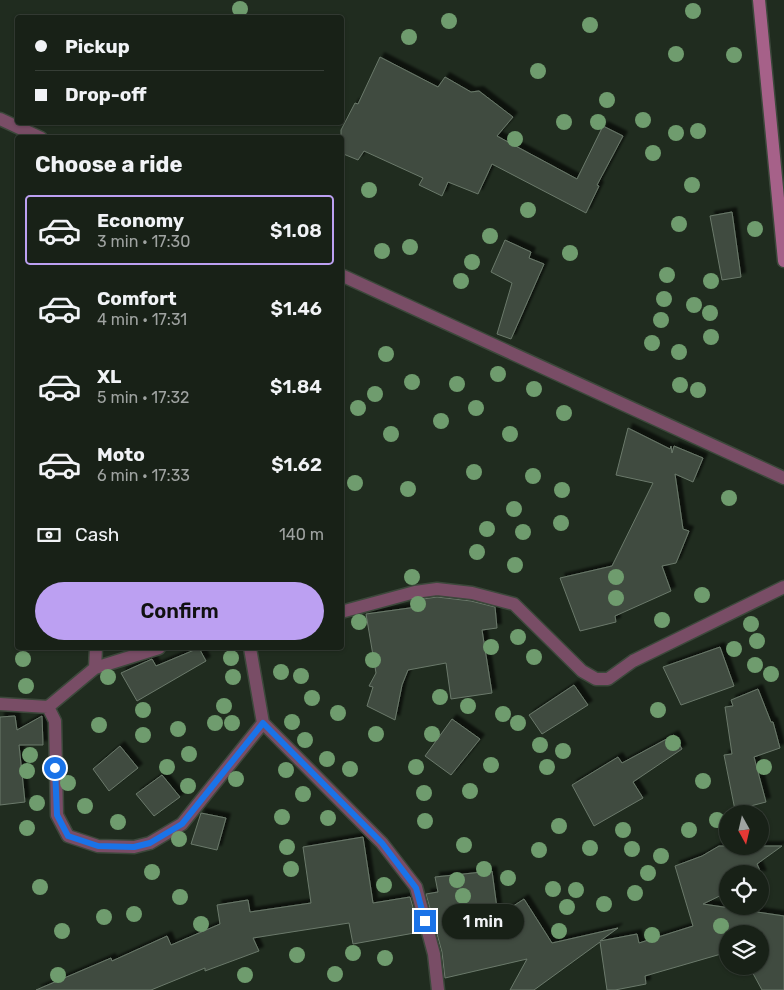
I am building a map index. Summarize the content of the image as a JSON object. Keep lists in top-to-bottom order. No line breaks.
{"north":"bottom","page":{"banner":["Pickup","Drop-off"],"heading":"Choose a ride","list":[{"name":"Economy","note":"3 min · 17:30","value":"$1.08"},{"name":"Comfort","note":"4 min · 17:31","value":"$1.46"},{"name":"XL","note":"5 min · 17:32","value":"$1.84"},{"name":"Moto","note":"6 min · 17:33","value":"$1.62"}],"pay":["Cash","140 m"],"buttons":"Confirm","bubble":"1 min"}}
